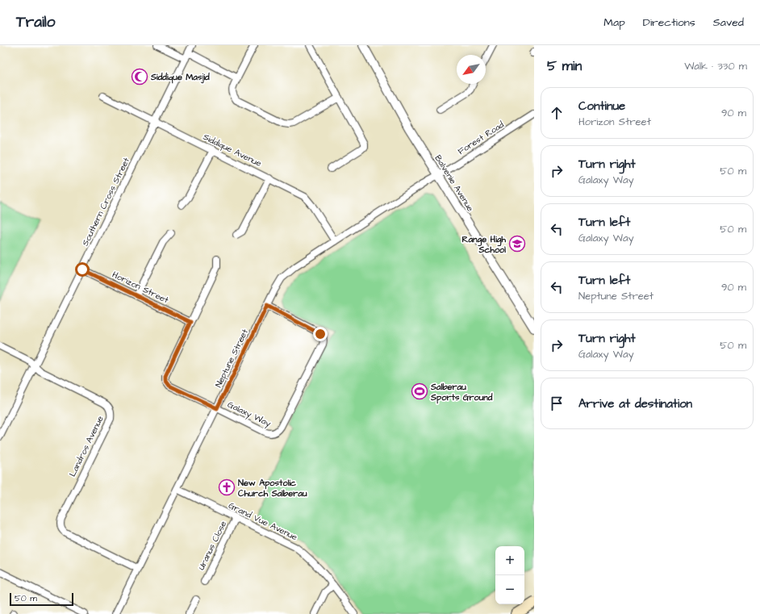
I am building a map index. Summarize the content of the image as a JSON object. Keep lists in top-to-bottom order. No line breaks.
{"streets":{"street":["Forest Road","Siddique Avenue","Balvenie Avenue","Southern Cross Street","Horizon Street","Neptune Street","Galaxy Way","Landros Avenue","Grand Vue Avenue","Uranus Close"]},"crossings":[["Forest Road","Balvenie Avenue"],["Forest Road","Neptune Street"],["Siddique Avenue","Southern Cross Street"],["Siddique Avenue","Neptune Street"],["Balvenie Avenue","Neptune Street"],["Southern Cross Street","Horizon Street"],["Southern Cross Street","Landros Avenue"],["Horizon Street","Galaxy Way"],["Neptune Street","Galaxy Way"],["Neptune Street","Landros Avenue"],["Neptune Street","Grand Vue Avenue"],["Grand Vue Avenue","Uranus Close"]],"places":{"mosque":["Siddique Masjid"],"school or university":["Range High School"],"sports":["Salberau Sports Ground"],"church":["New Apostolic Church Salberau"]},"scale_bar":"50 m","north":"bottom left","page":{"header":"Trailo","nav":["Map","Directions","Saved"],"heading":["5 min","Walk · 330 m"],"list":[["Continue","Horizon Street","90 m"],["Turn right","Galaxy Way","50 m"],["Turn left","Galaxy Way","50 m"],["Turn left","Neptune Street","90 m"],["Turn right","Galaxy Way","50 m"],"Arrive at destination"],"map_buttons":["+","−"],"scale":"50 m"}}
